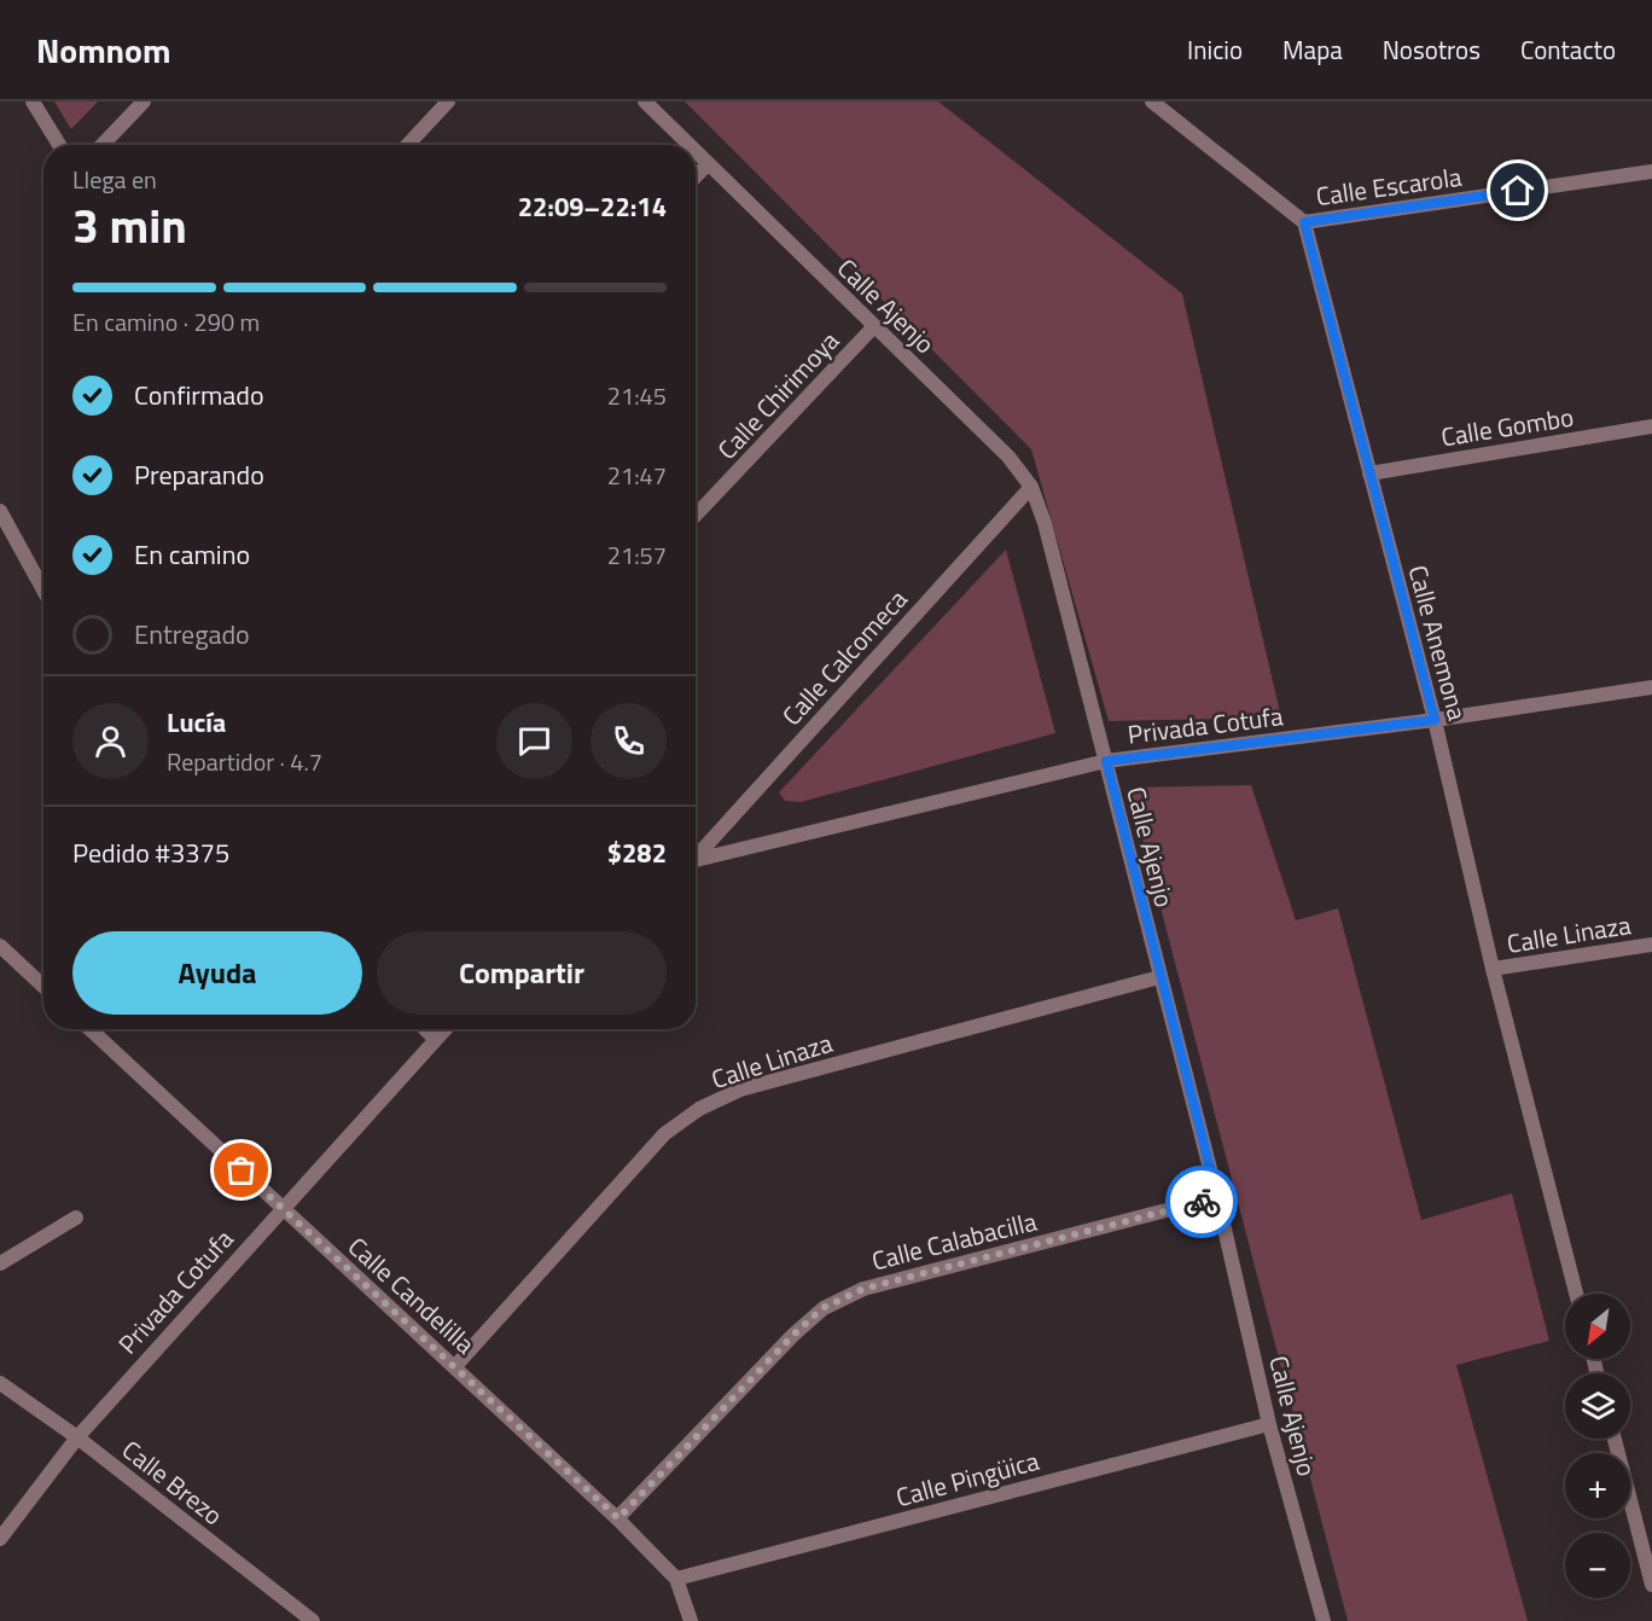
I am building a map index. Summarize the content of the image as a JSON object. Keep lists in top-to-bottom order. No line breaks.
{"streets":{"street":["Calle Escarola","Calle Ajenjo","Calle Chirimoya","Calle Gombo","Calle Anemona","Calle Calcomeca","Privada Cotufa","Calle Linaza","Calle Calabacilla","Calle Candelilla","Calle Pingüica","Calle Brezo"]},"crossings":[["Calle Escarola","Calle Anemona"],["Calle Ajenjo","Calle Chirimoya"],["Calle Ajenjo","Calle Calcomeca"],["Calle Ajenjo","Privada Cotufa"],["Calle Ajenjo","Calle Linaza"],["Calle Ajenjo","Calle Calabacilla"],["Calle Ajenjo","Calle Pingüica"],["Calle Gombo","Calle Anemona"],["Calle Anemona","Privada Cotufa"],["Calle Anemona","Calle Linaza"],["Privada Cotufa","Calle Candelilla"],["Privada Cotufa","Calle Brezo"],["Calle Linaza","Calle Candelilla"],["Calle Calabacilla","Calle Candelilla"],["Calle Candelilla","Calle Pingüica"]],"north":"bottom left","page":{"header":"Nomnom","nav":["Inicio","Mapa","Nosotros","Contacto"],"heading":["3 min","Llega en","22:09–22:14"],"panel":["Lucía","Repartidor · 4.7","Pedido #3375","$282"],"bar":"En camino · 290 m","list":[["Confirmado","21:45"],["Preparando","21:47"],["En camino","21:57"],"Entregado"],"buttons":["Ayuda","Compartir"],"map_buttons":["+","−"]}}
